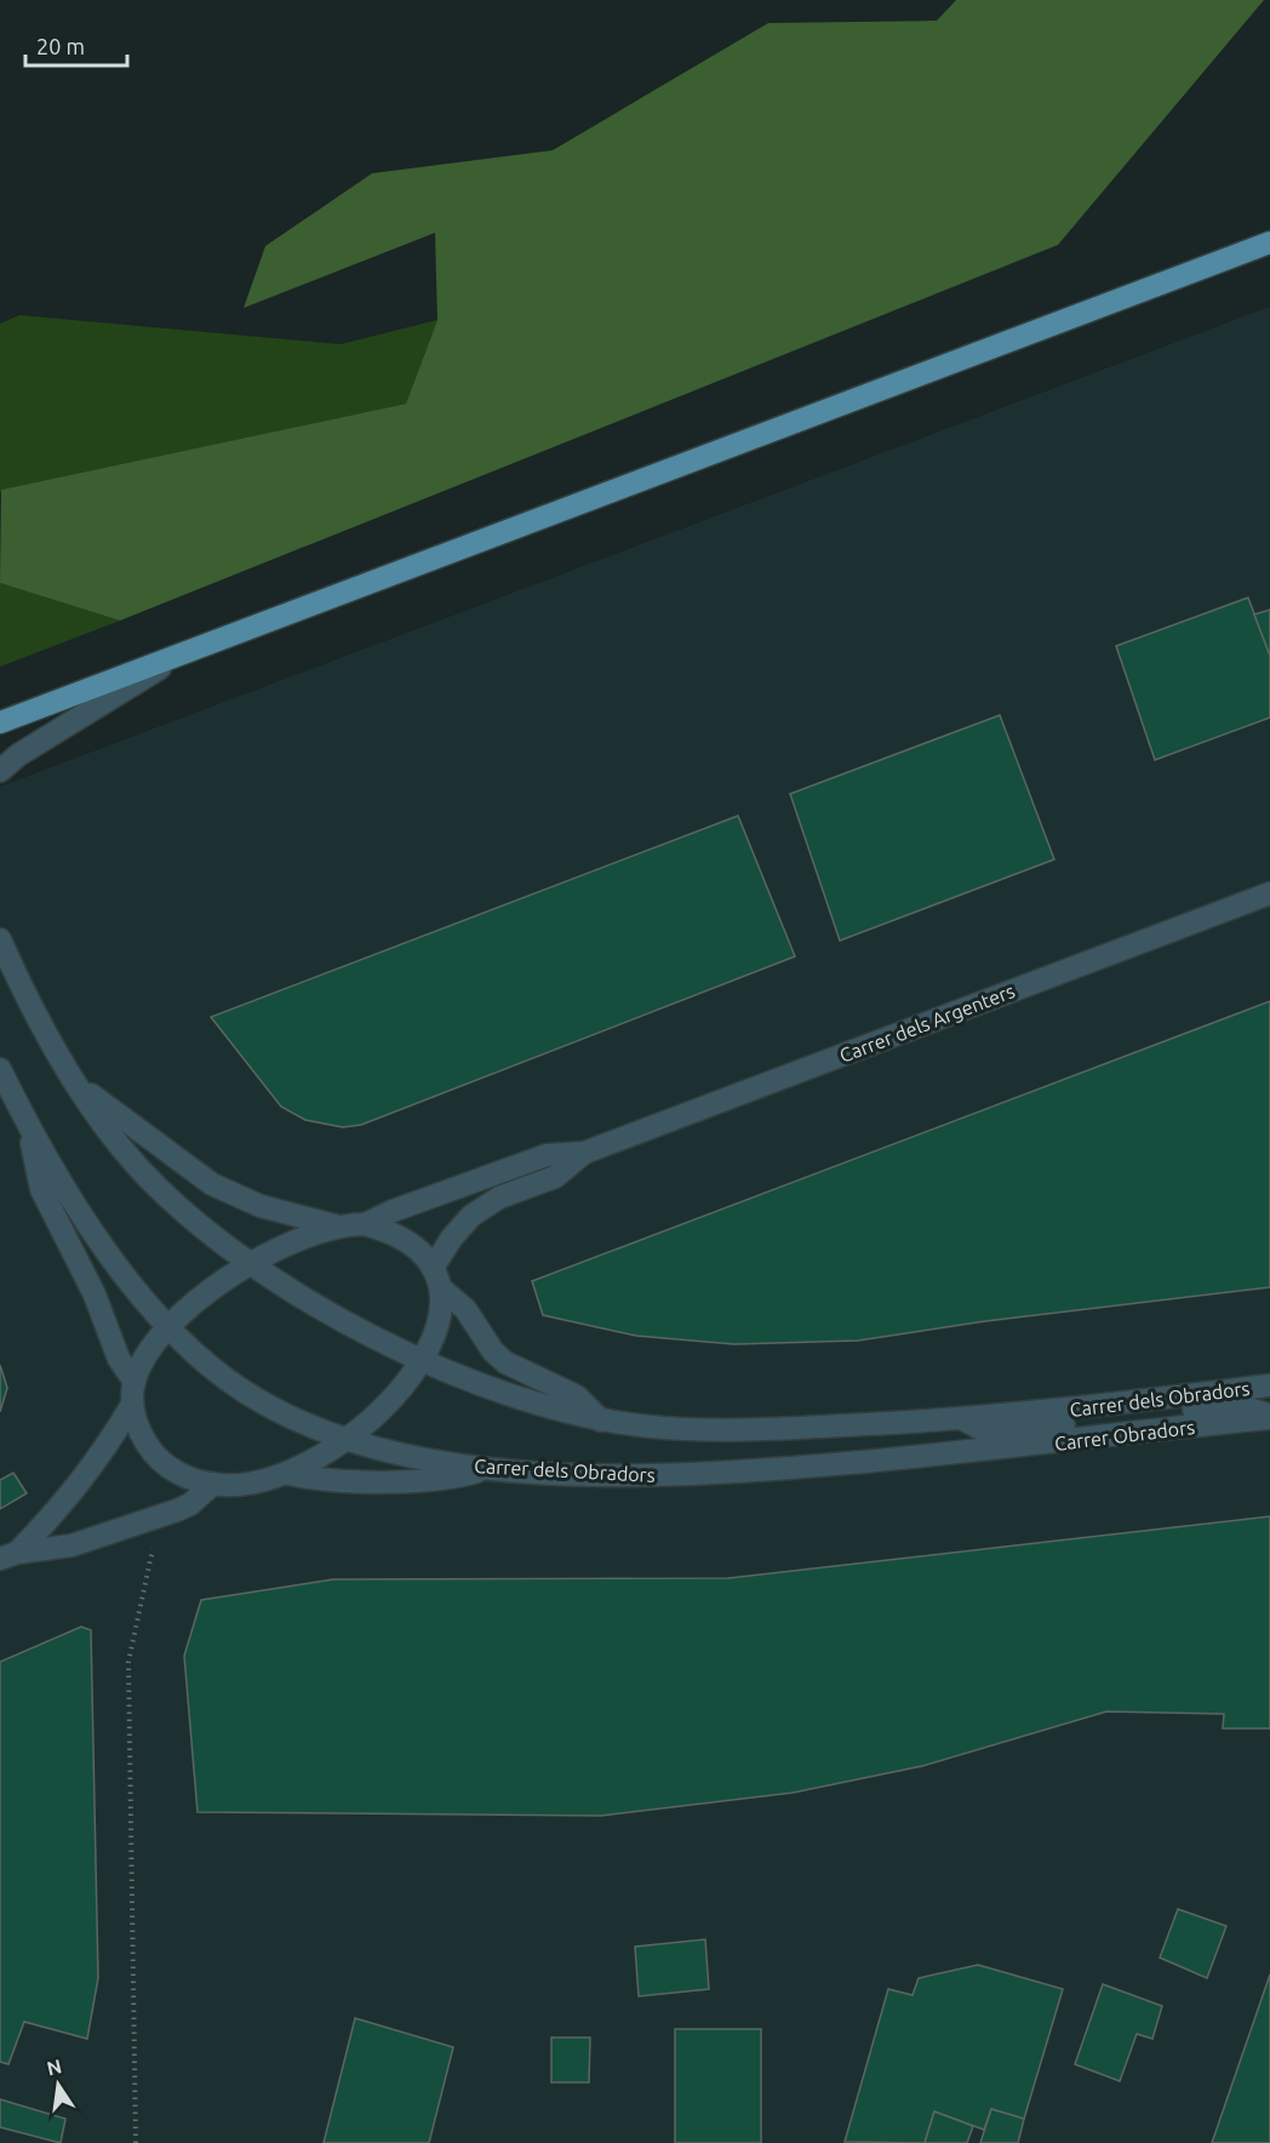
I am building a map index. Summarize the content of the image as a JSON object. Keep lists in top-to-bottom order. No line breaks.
{"streets":{"street":["Carrer dels Argenters","Carrer dels Obradors","Carrer Obradors"]},"crossings":[["Carrer dels Obradors","Carrer Obradors"]],"scale_bar":"20 m","north":"top"}
